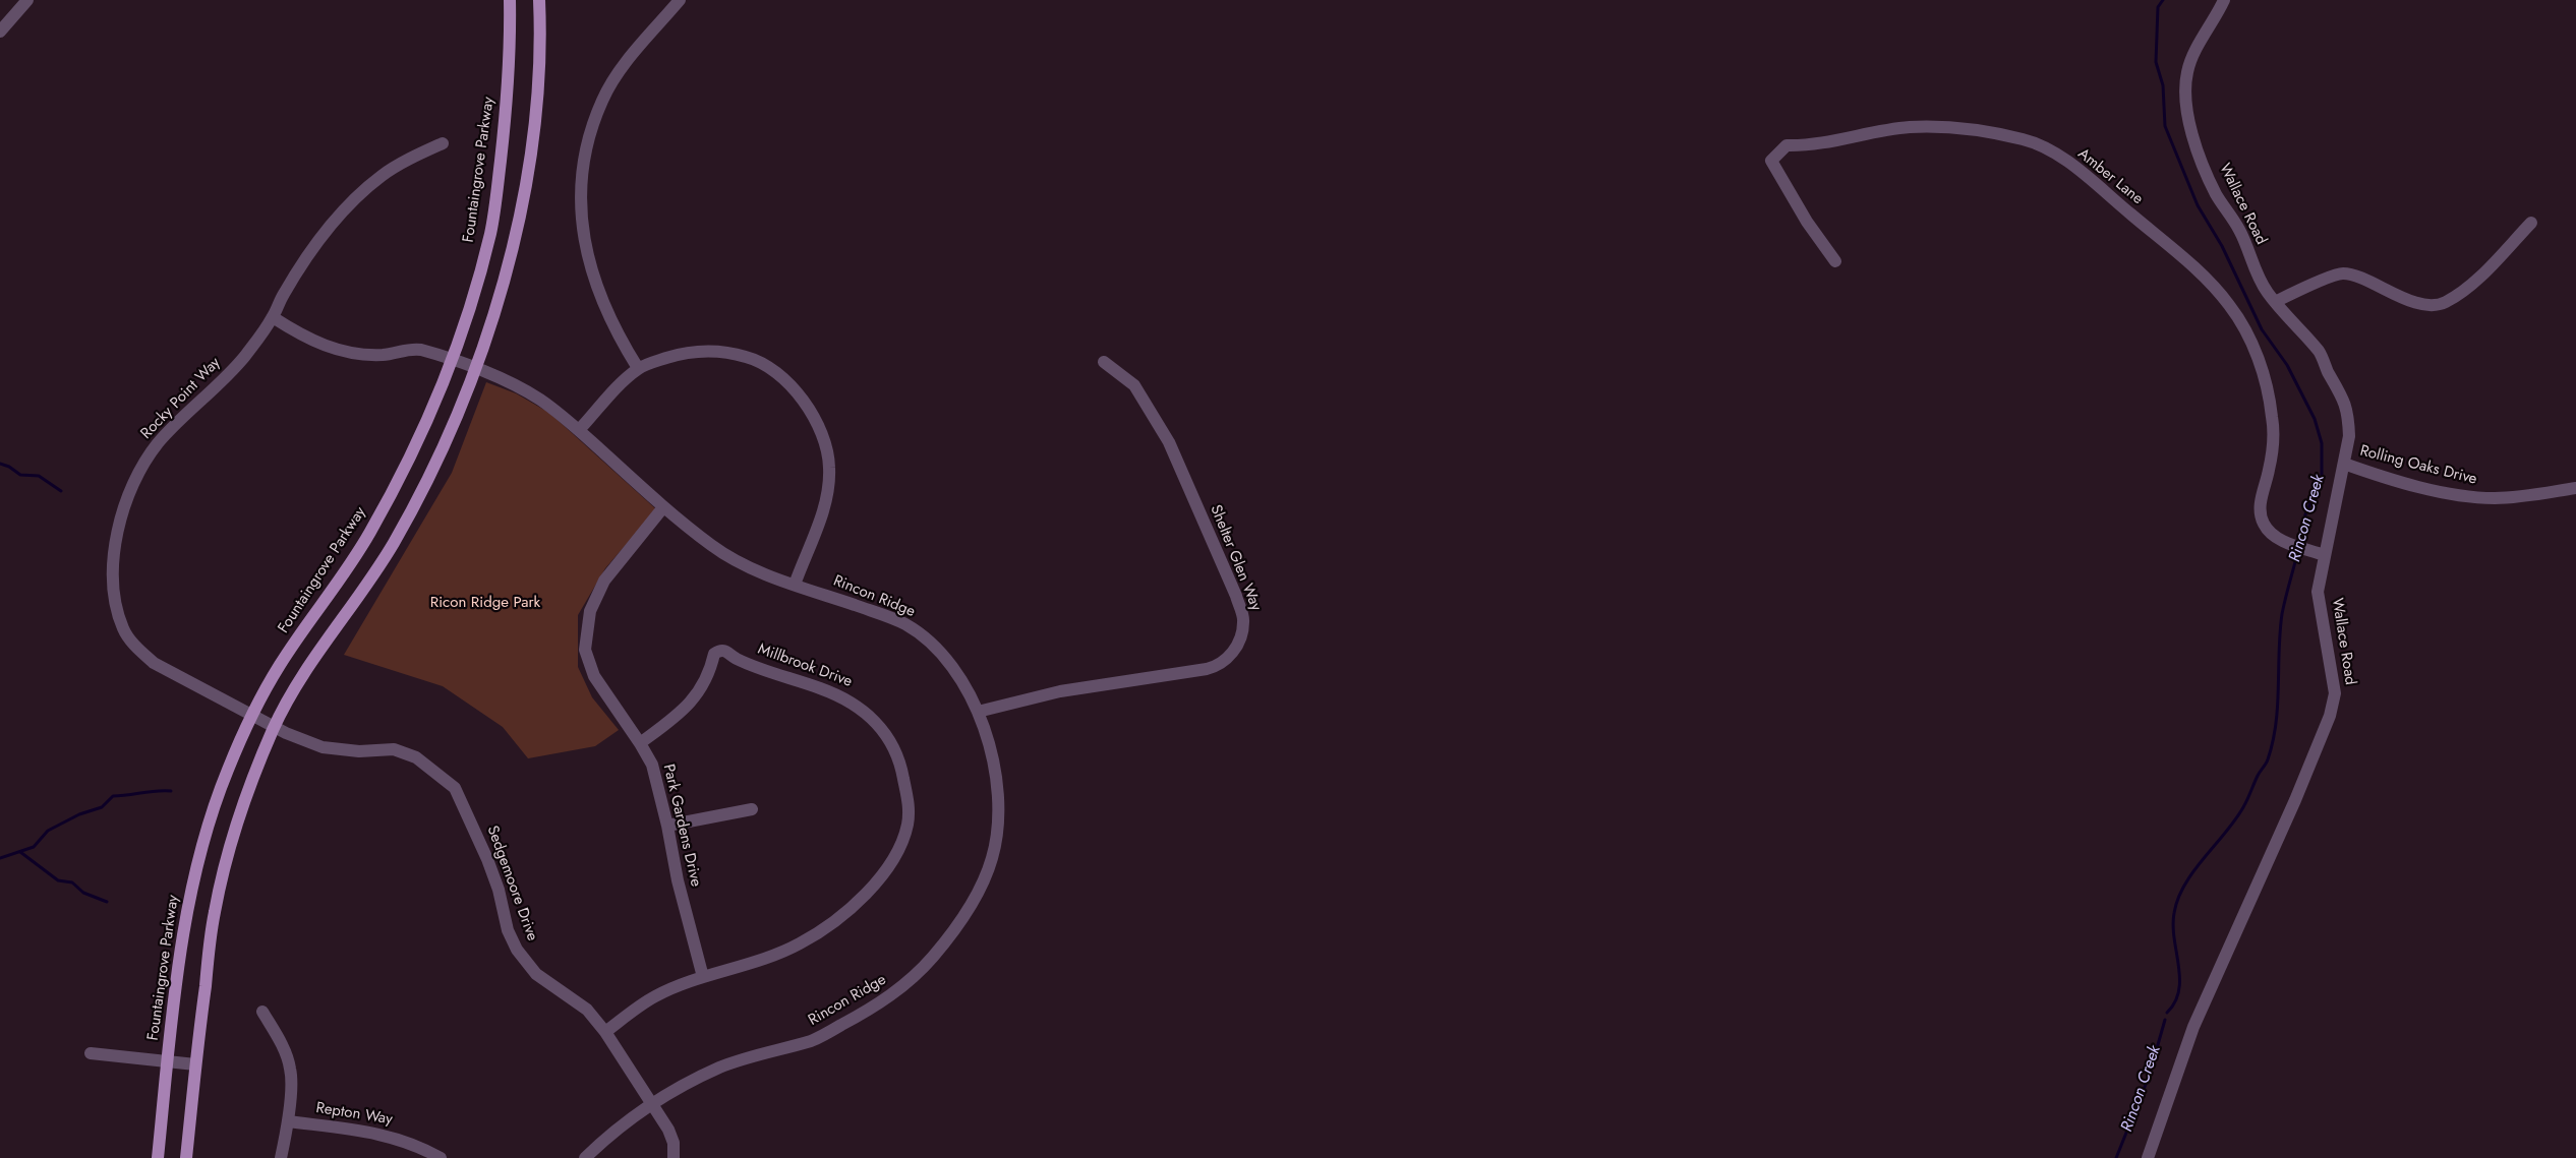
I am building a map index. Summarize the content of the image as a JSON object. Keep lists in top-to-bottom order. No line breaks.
{"streets":{"main road":["Fountaingrove Parkway"],"street":["Amber Lane","Wallace Road","Rocky Point Way","Rolling Oaks Drive","Shelter Glen Way","Rincon Ridge","Millbrook Drive","Park Gardens Drive","Sedgemoore Drive","Repton Way"]},"crossings":[["Fountaingrove Parkway","Rocky Point Way"],["Fountaingrove Parkway","Rincon Ridge"],["Fountaingrove Parkway","Sedgemoore Drive"],["Amber Lane","Wallace Road"],["Wallace Road","Rolling Oaks Drive"],["Rocky Point Way","Rincon Ridge"],["Rocky Point Way","Sedgemoore Drive"],["Shelter Glen Way","Rincon Ridge"],["Rincon Ridge","Park Gardens Drive"],["Rincon Ridge","Sedgemoore Drive"],["Millbrook Drive","Park Gardens Drive"],["Millbrook Drive","Sedgemoore Drive"]],"water":["Rincon Creek"],"parks":["Ricon Ridge Park"]}
